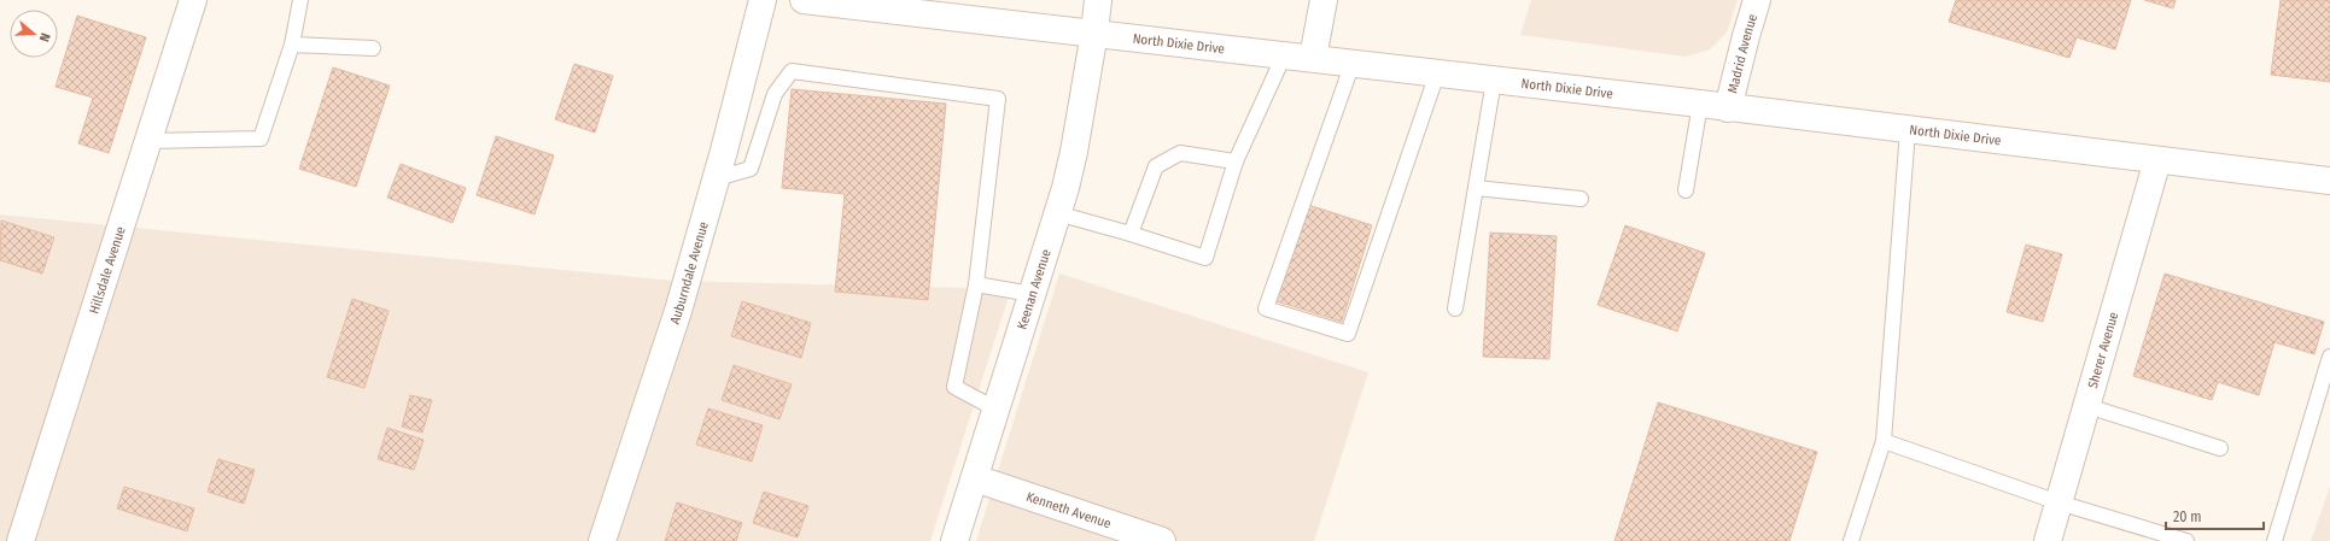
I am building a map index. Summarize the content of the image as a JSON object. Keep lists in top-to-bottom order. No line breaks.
{"streets":{"street":["North Dixie Drive","Madrid Avenue","Hillsdale Avenue","Auburndale Avenue","Keenan Avenue","Sherer Avenue","Kenneth Avenue"]},"crossings":[["North Dixie Drive","Madrid Avenue"],["North Dixie Drive","Keenan Avenue"],["North Dixie Drive","Sherer Avenue"],["Keenan Avenue","Kenneth Avenue"]],"scale_bar":"20 m","north":"right"}
